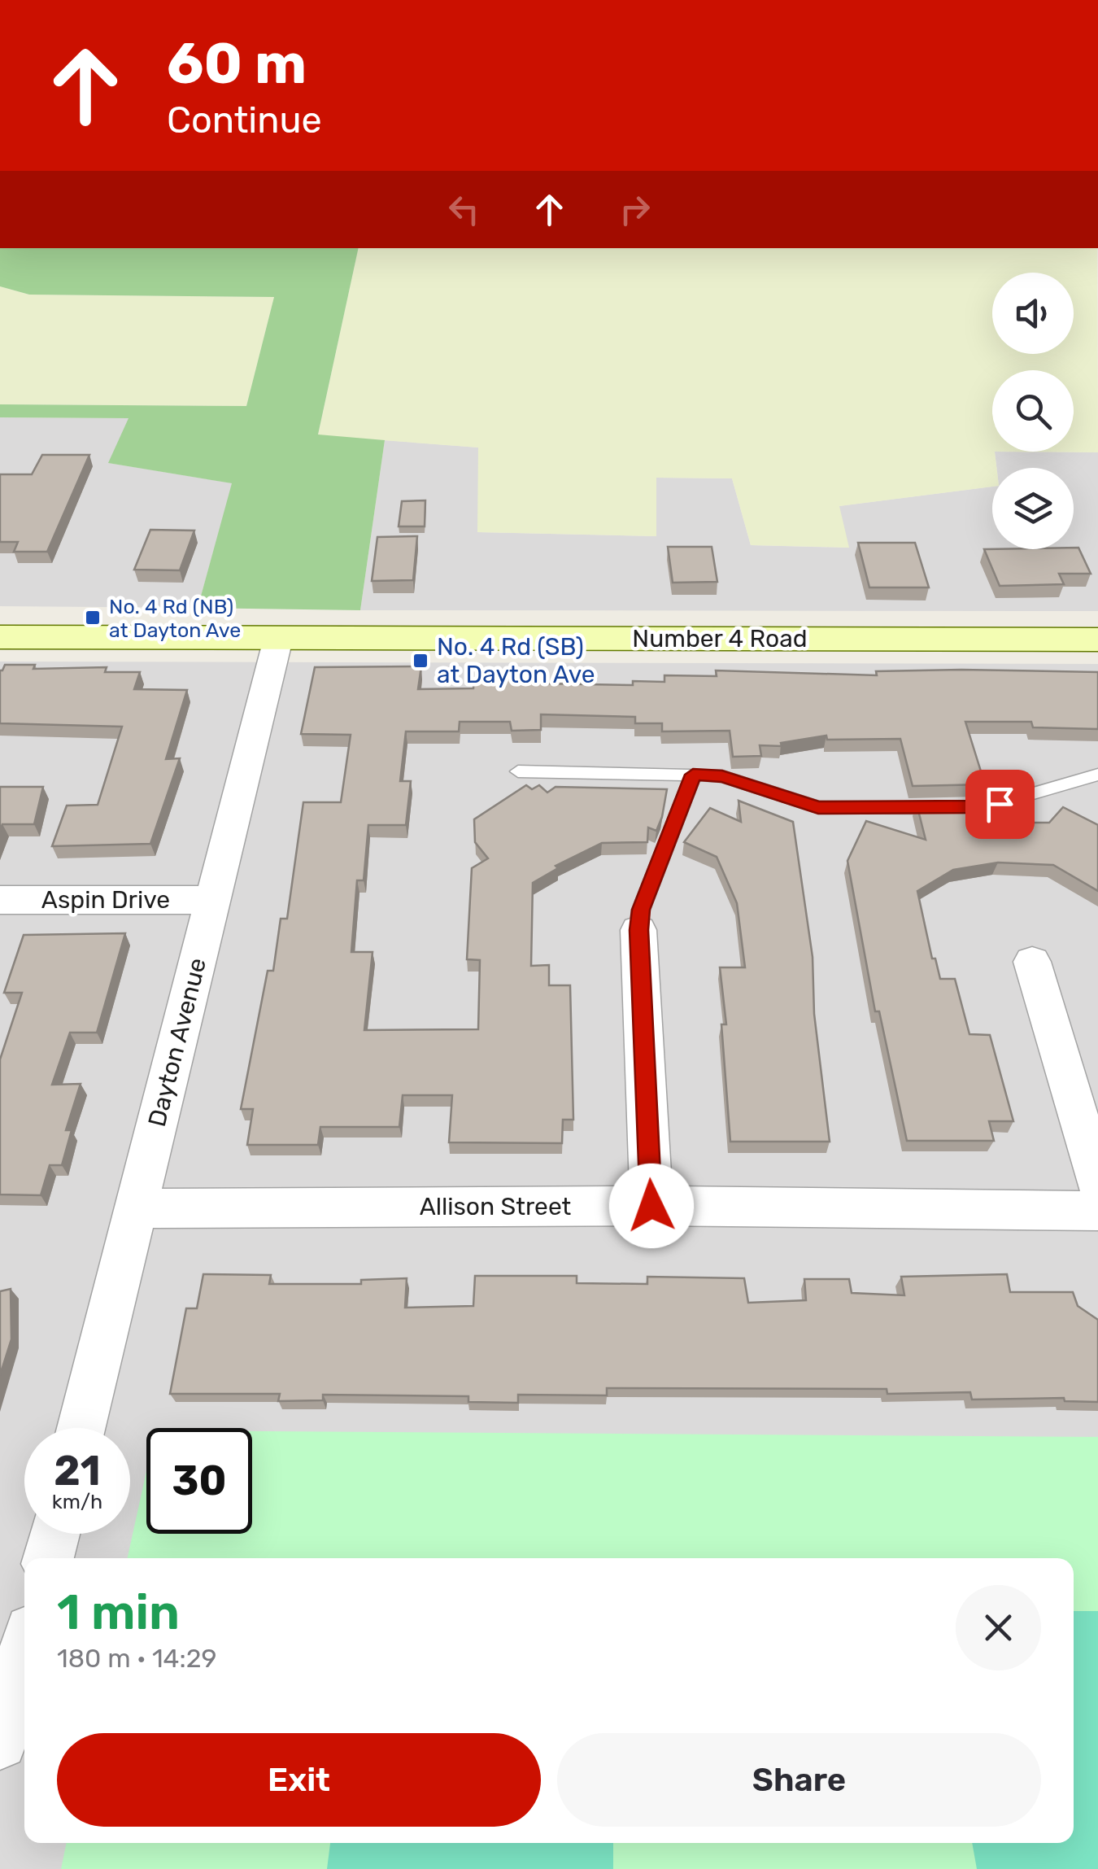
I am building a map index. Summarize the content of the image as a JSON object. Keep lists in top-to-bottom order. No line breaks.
{"streets":{"main road":["Number 4 Road"],"street":["Aspin Drive","Dayton Avenue","Allison Street"]},"crossings":[["Number 4 Road","Dayton Avenue"],["Aspin Drive","Dayton Avenue"],["Dayton Avenue","Allison Street"]],"places":{"transit":["No. 4 Rd (NB) at Dayton Ave","No. 4 Rd (SB) at Dayton Ave"]},"page":{"turn":["60 m","Continue"],"speed":"21 km/h","limit":"30","heading":["1 min","180 m · 14:29"],"buttons":["Exit","Share"]}}
